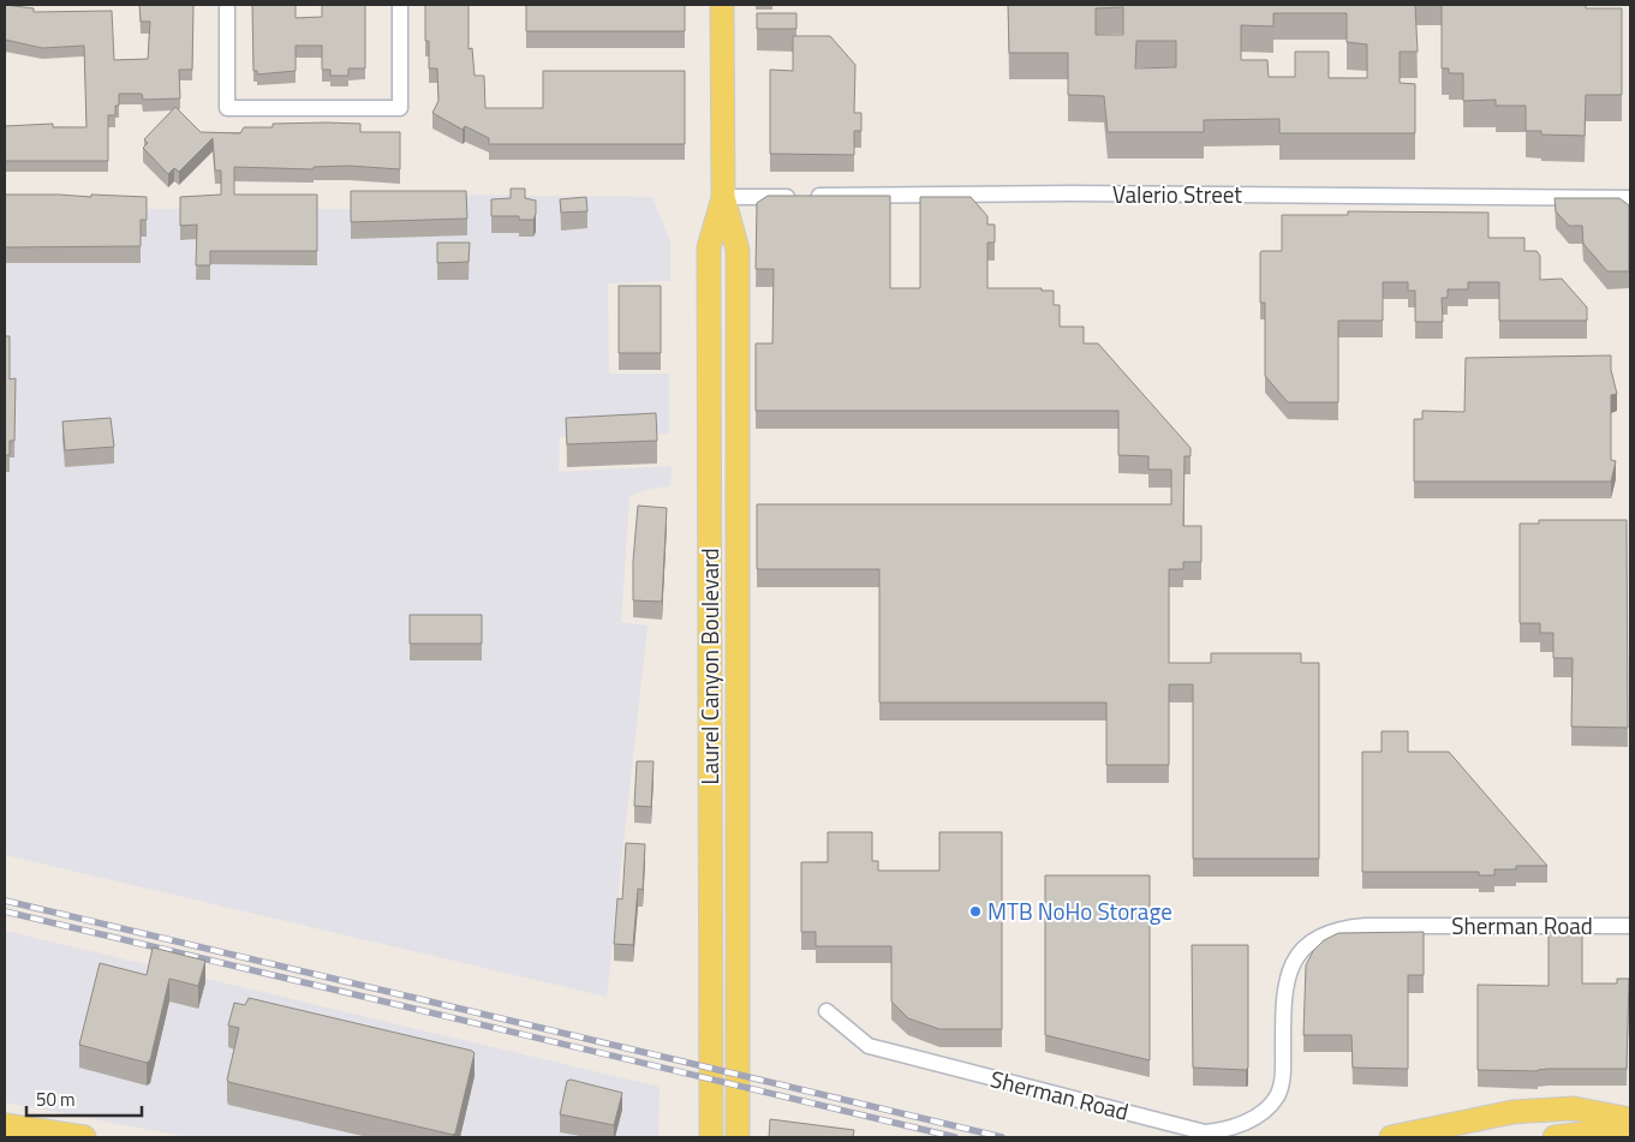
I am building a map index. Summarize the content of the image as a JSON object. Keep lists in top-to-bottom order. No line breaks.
{"streets":{"main road":["Laurel Canyon Boulevard"],"street":["Valerio Street","Sherman Road"]},"crossings":[["Valerio Street","Laurel Canyon Boulevard"]],"places":["MTB NoHo Storage"],"scale_bar":"50 m"}
